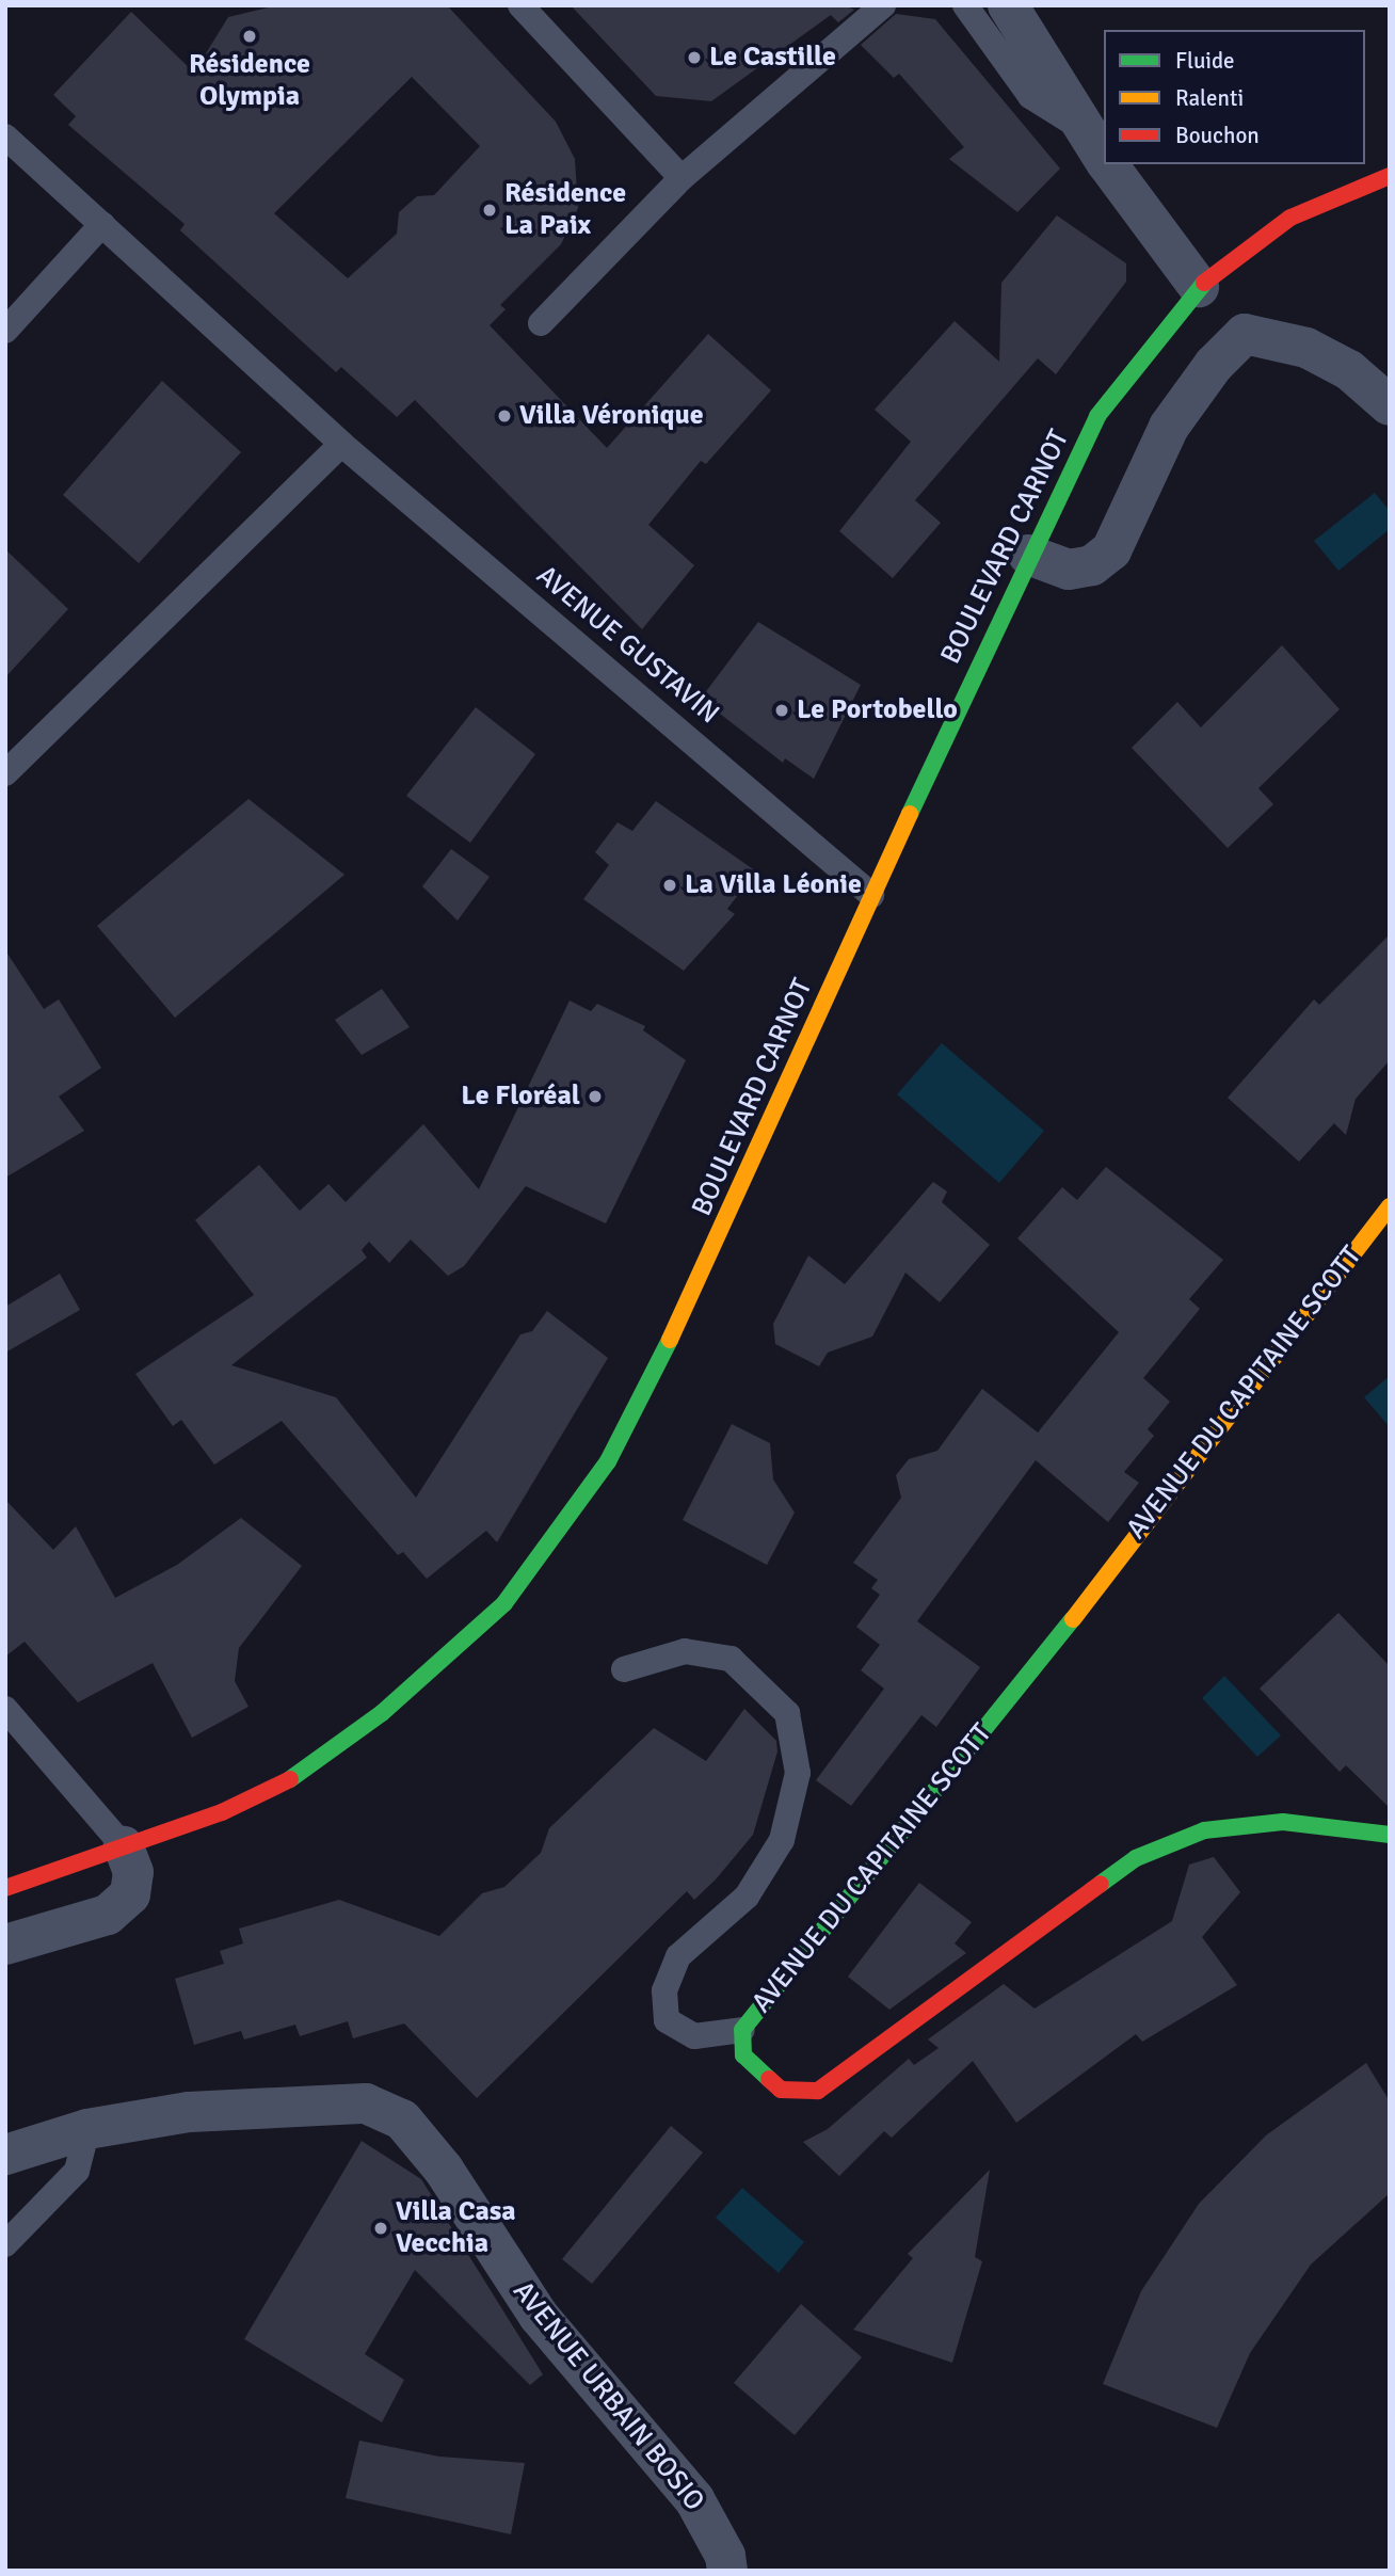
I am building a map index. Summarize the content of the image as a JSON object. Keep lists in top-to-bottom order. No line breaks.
{"streets":{"main road":["BOULEVARD CARNOT","AVENUE DU CAPITAINE SCOTT"],"street":["AVENUE URBAIN BOSIO"],"lane":["AVENUE GUSTAVIN"]},"crossings":[["BOULEVARD CARNOT","AVENUE GUSTAVIN"]],"places":["Résidence Olympia","Le Castille","Résidence La Paix","Villa Véronique","Le Portobello","La Villa Léonie","Le Floréal","Villa Casa Vecchia"],"legend":["Fluide","Ralenti","Bouchon"]}
